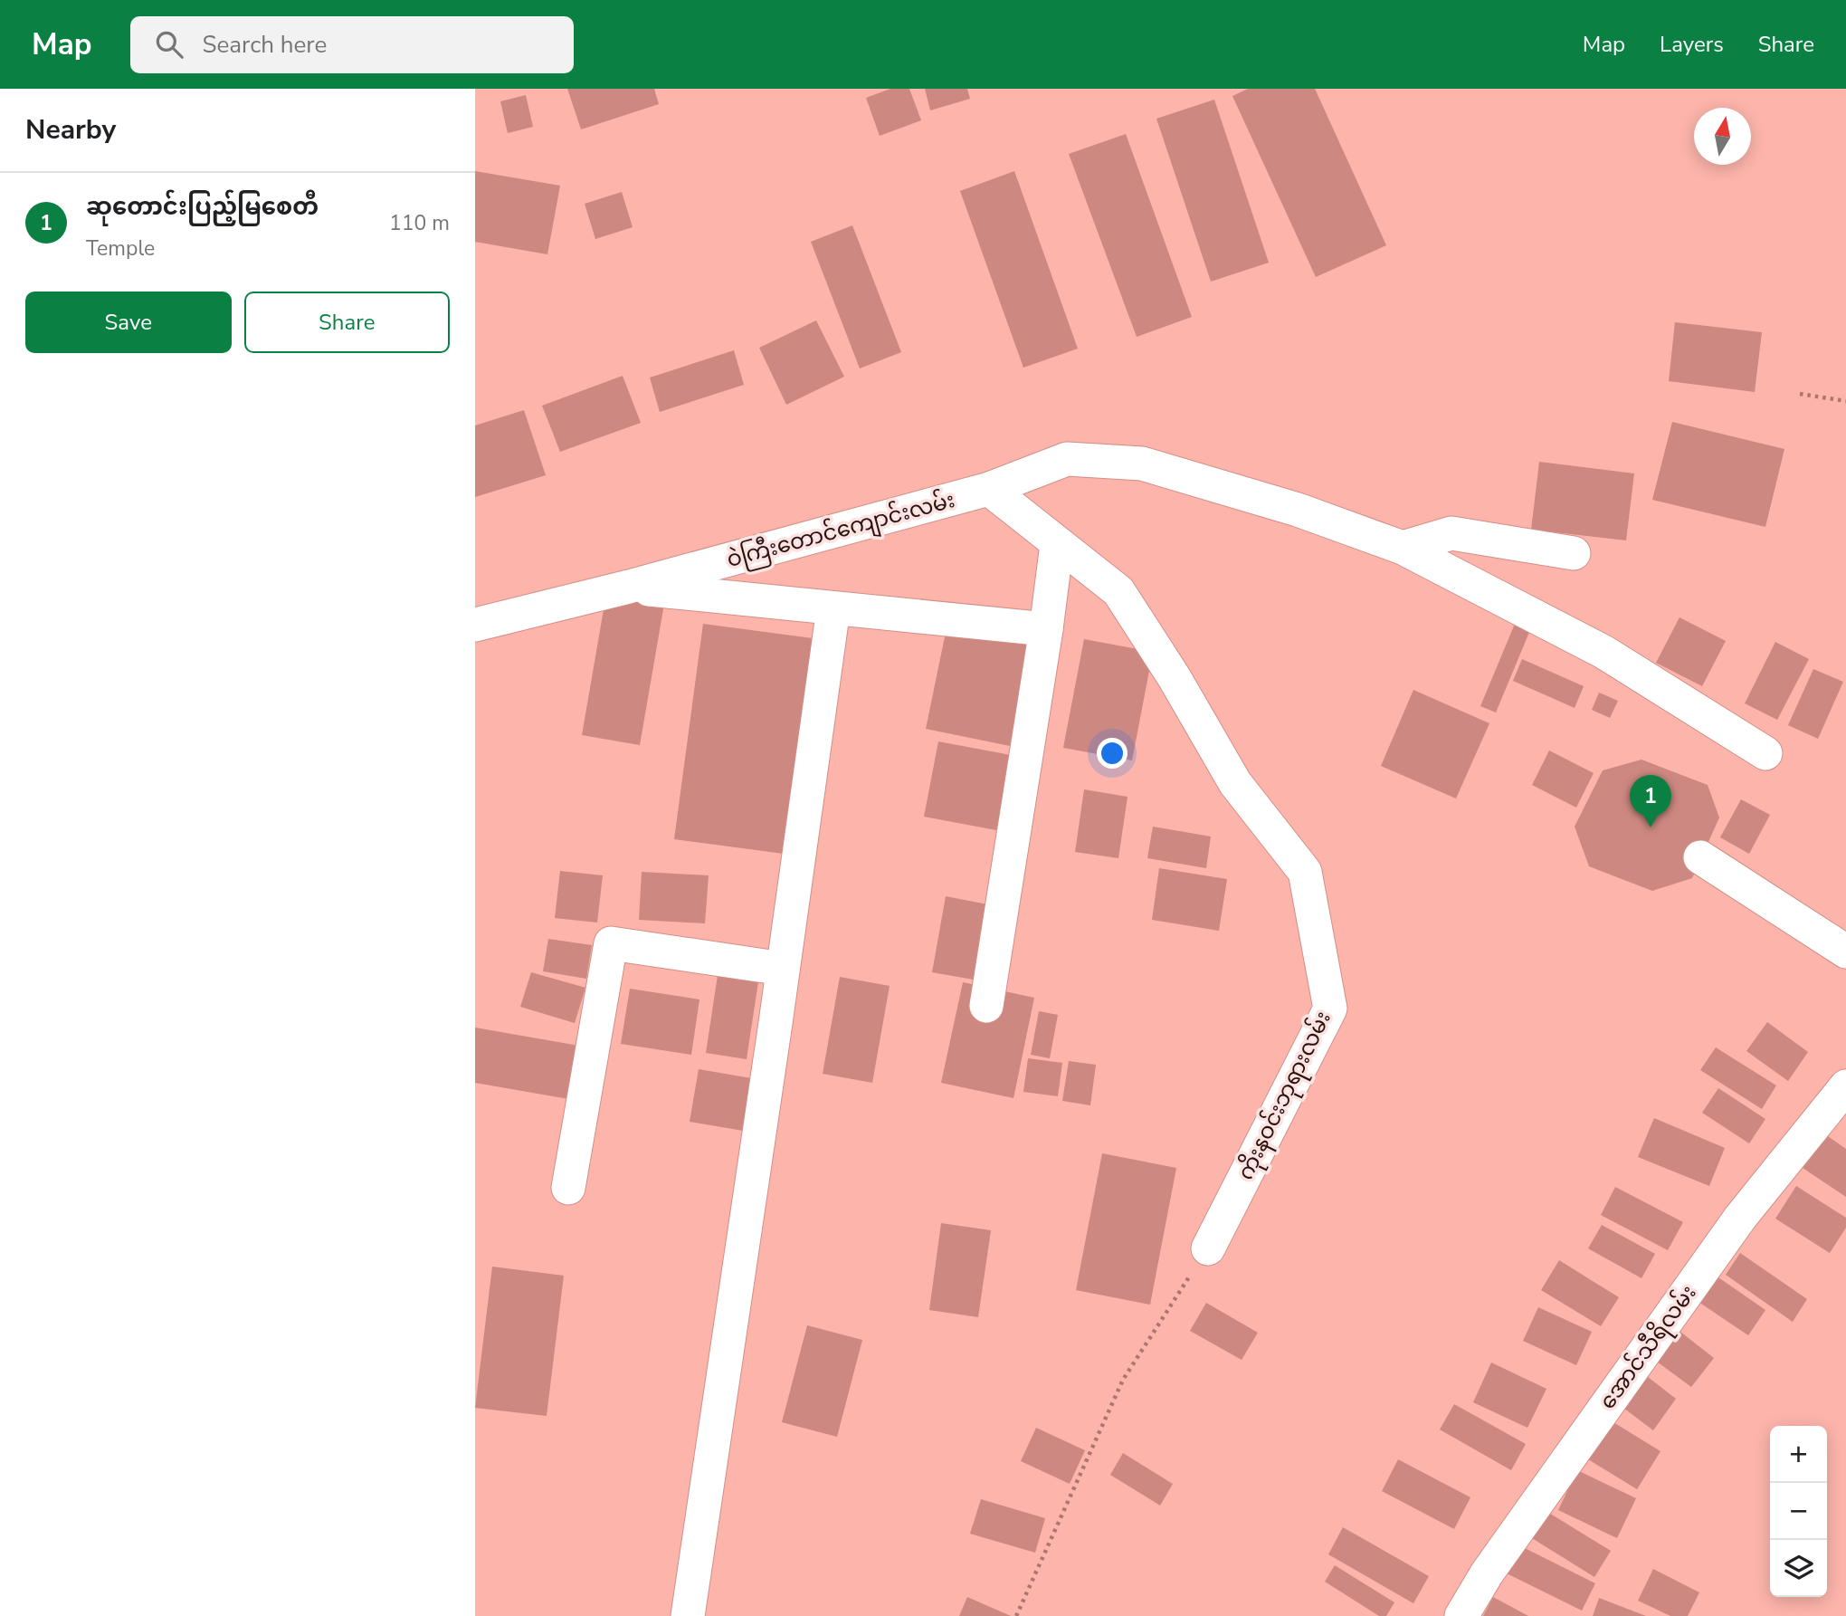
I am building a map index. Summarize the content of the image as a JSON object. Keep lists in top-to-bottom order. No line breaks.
{"streets":{"street":["ဝဲကြီးတောင်ကျောင်းလမ်း","ကိုးနဝင်းဘုရားလမ်း","အောင်သီရိလမ်း"]},"crossings":[["ဝဲကြီးတောင်ကျောင်းလမ်း","ကိုးနဝင်းဘုရားလမ်း"]],"north":"top","page":{"header":"Map","search":"Search here","nav":["Map","Layers","Share"],"heading":"Nearby","list":[{"mark":"1","name":"ဆုတောင်းပြည့်မြစေတီ","note":"Temple","value":"110 m"}],"buttons":["Save","Share"],"pins":"1","map_buttons":["+","−"]}}
